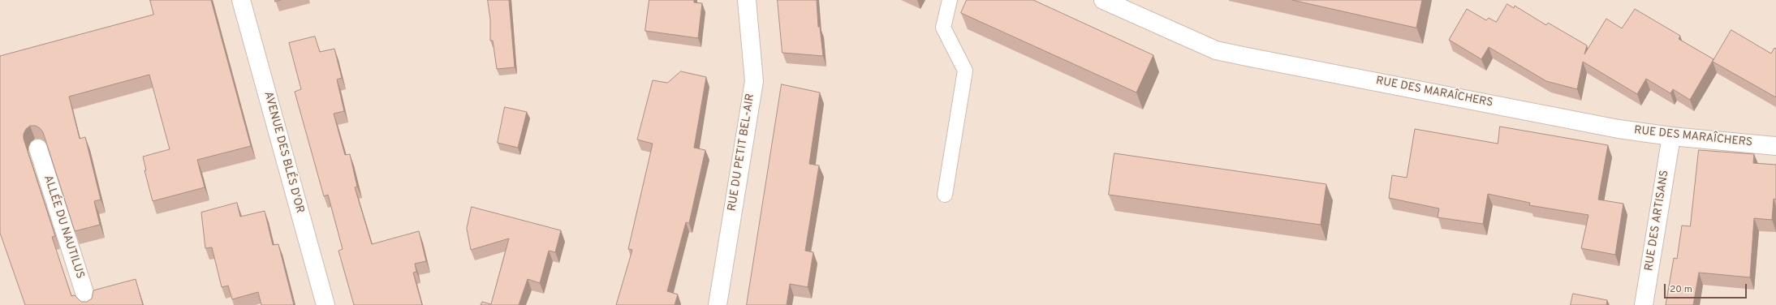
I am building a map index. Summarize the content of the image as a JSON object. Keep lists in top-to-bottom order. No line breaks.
{"streets":{"street":["RUE DES MARAÎCHERS","AVENUE DES BLÉS D'OR","RUE DU PETIT BEL-AIR","RUE DES ARTISANS","ALLÉE DU NAUTILUS"]},"crossings":[["RUE DES MARAÎCHERS","RUE DES ARTISANS"]],"scale_bar":"20 m"}
